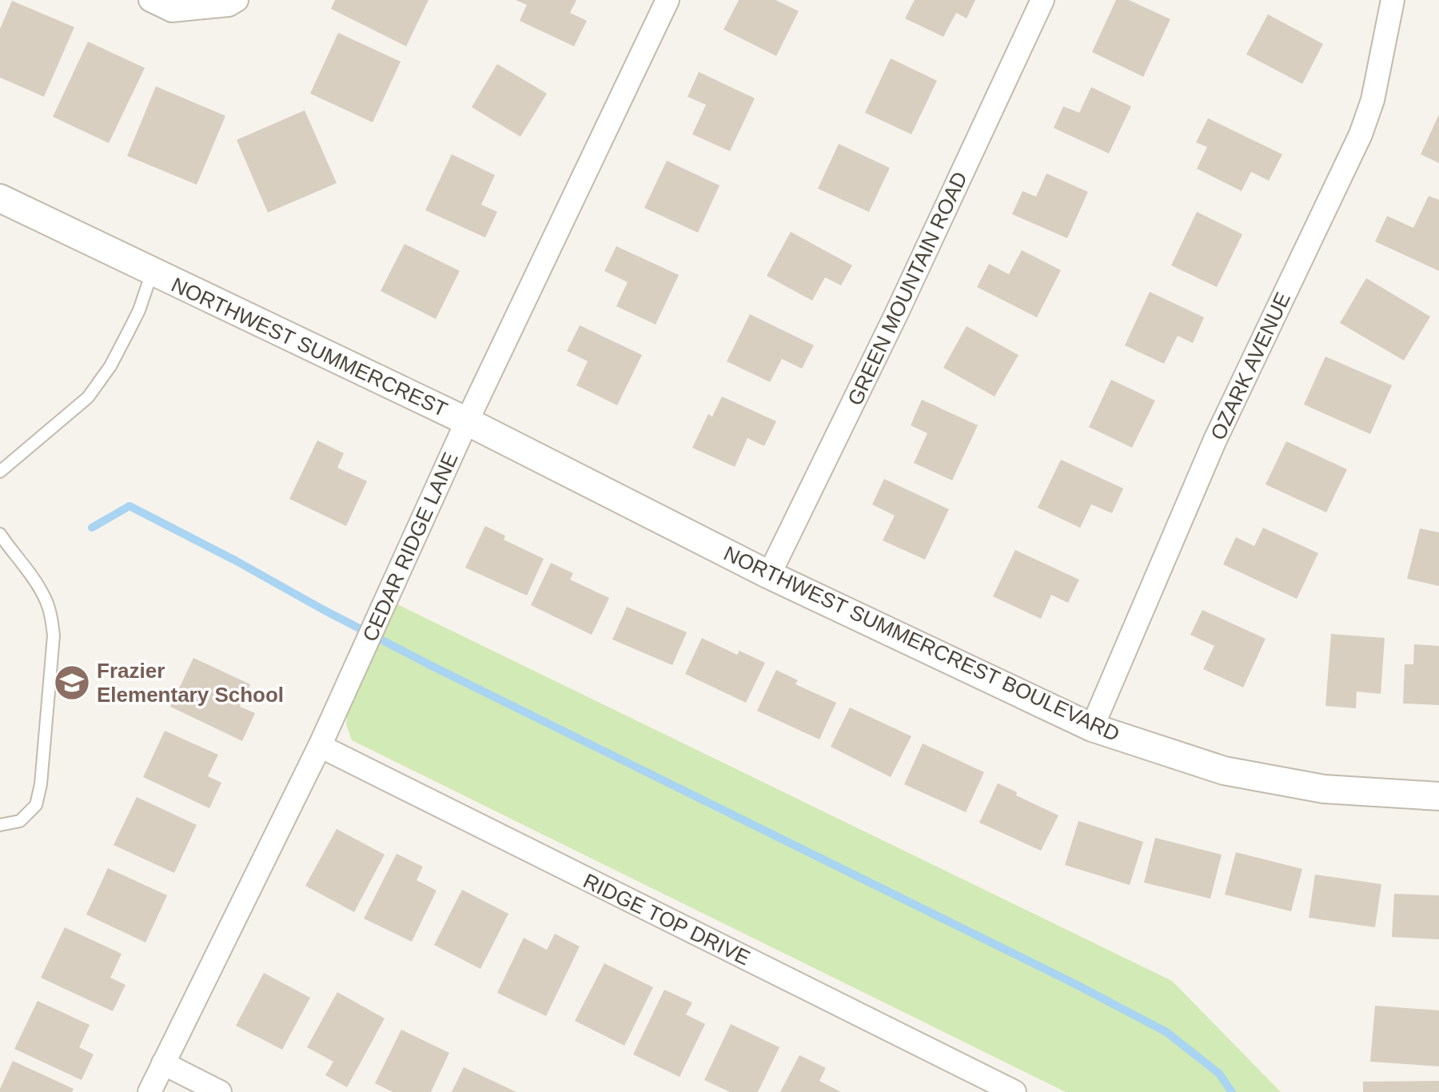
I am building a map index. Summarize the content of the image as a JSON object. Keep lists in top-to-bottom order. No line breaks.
{"streets":{"street":["GREEN MOUNTAIN ROAD","NORTHWEST SUMMERCREST","OZARK AVENUE","CEDAR RIDGE LANE","NORTHWEST SUMMERCREST BOULEVARD","RIDGE TOP DRIVE"]},"crossings":[["GREEN MOUNTAIN ROAD","NORTHWEST SUMMERCREST BOULEVARD"],["NORTHWEST SUMMERCREST","CEDAR RIDGE LANE"],["NORTHWEST SUMMERCREST","NORTHWEST SUMMERCREST BOULEVARD"],["OZARK AVENUE","NORTHWEST SUMMERCREST BOULEVARD"],["CEDAR RIDGE LANE","NORTHWEST SUMMERCREST BOULEVARD"],["CEDAR RIDGE LANE","RIDGE TOP DRIVE"]],"places":{"school or university":["Frazier Elementary School"]}}
